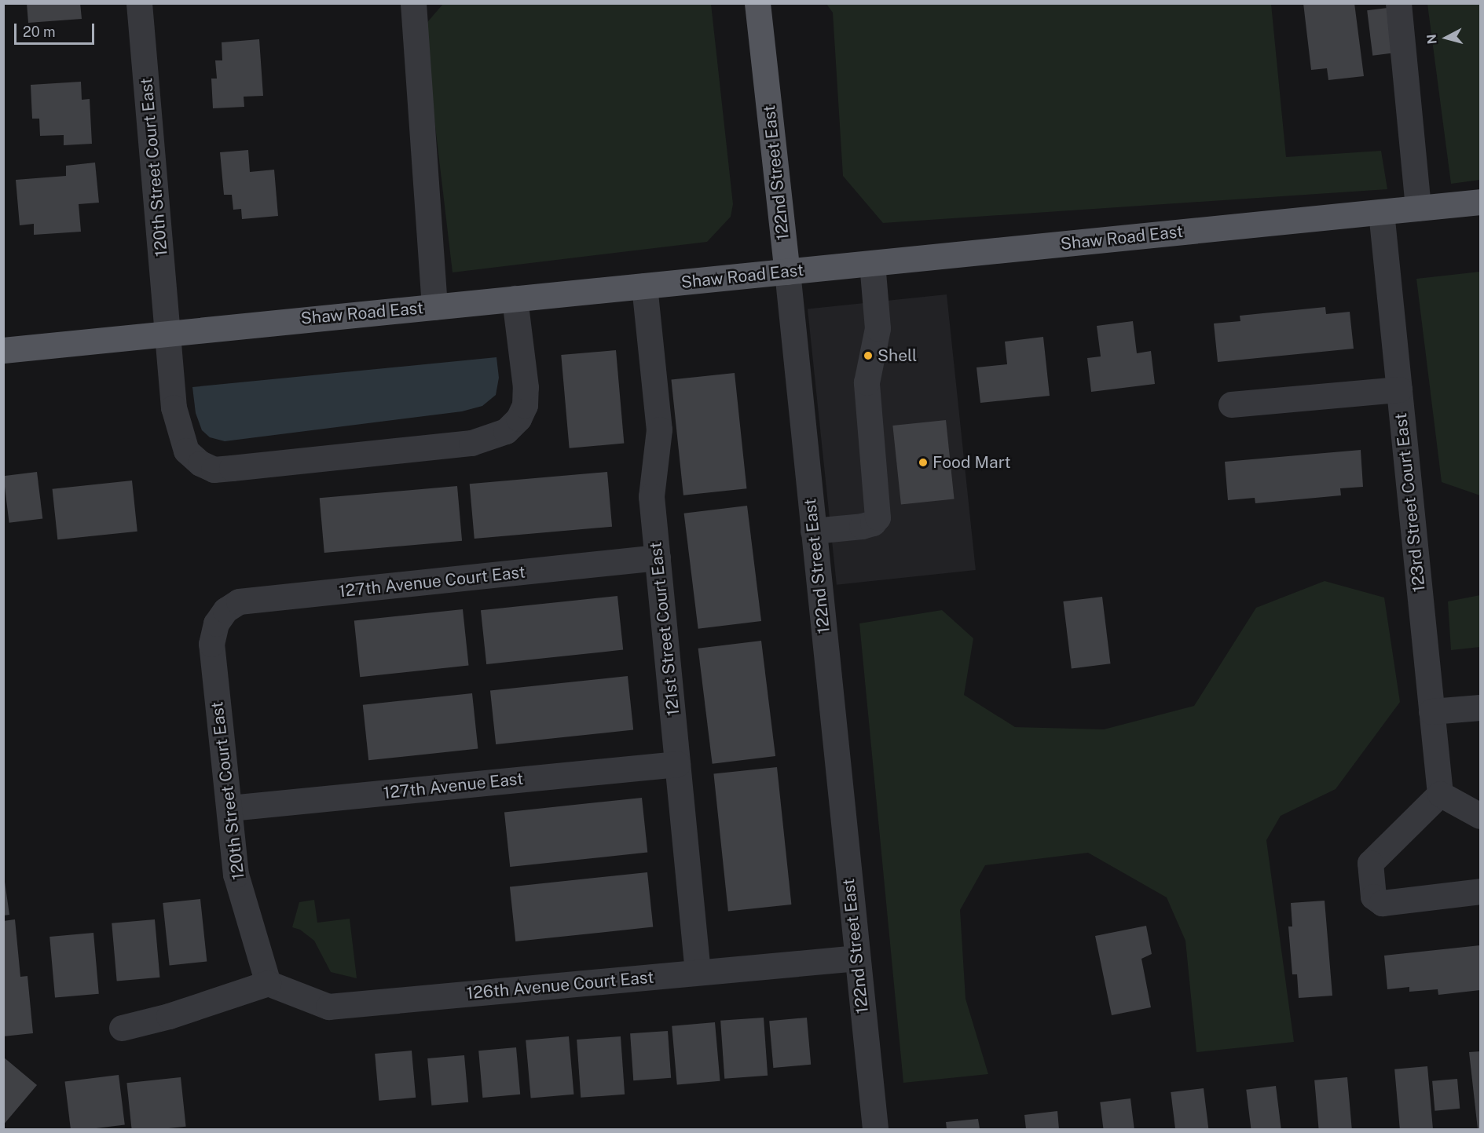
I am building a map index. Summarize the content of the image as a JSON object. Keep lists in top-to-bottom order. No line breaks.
{"streets":{"main road":["122nd Street East","Shaw Road East"],"street":["120th Street Court East","123rd Street Court East","127th Avenue Court East","121st Street Court East","127th Avenue East","126th Avenue Court East"]},"crossings":[["120th Street Court East","Shaw Road East"],["120th Street Court East","127th Avenue Court East"],["120th Street Court East","127th Avenue East"],["120th Street Court East","126th Avenue Court East"],["122nd Street East","Shaw Road East"],["122nd Street East","126th Avenue Court East"],["Shaw Road East","123rd Street Court East"],["Shaw Road East","121st Street Court East"],["127th Avenue Court East","121st Street Court East"],["121st Street Court East","127th Avenue East"],["121st Street Court East","126th Avenue Court East"]],"places":["Shell","Food Mart"],"scale_bar":"20 m","north":"left"}
